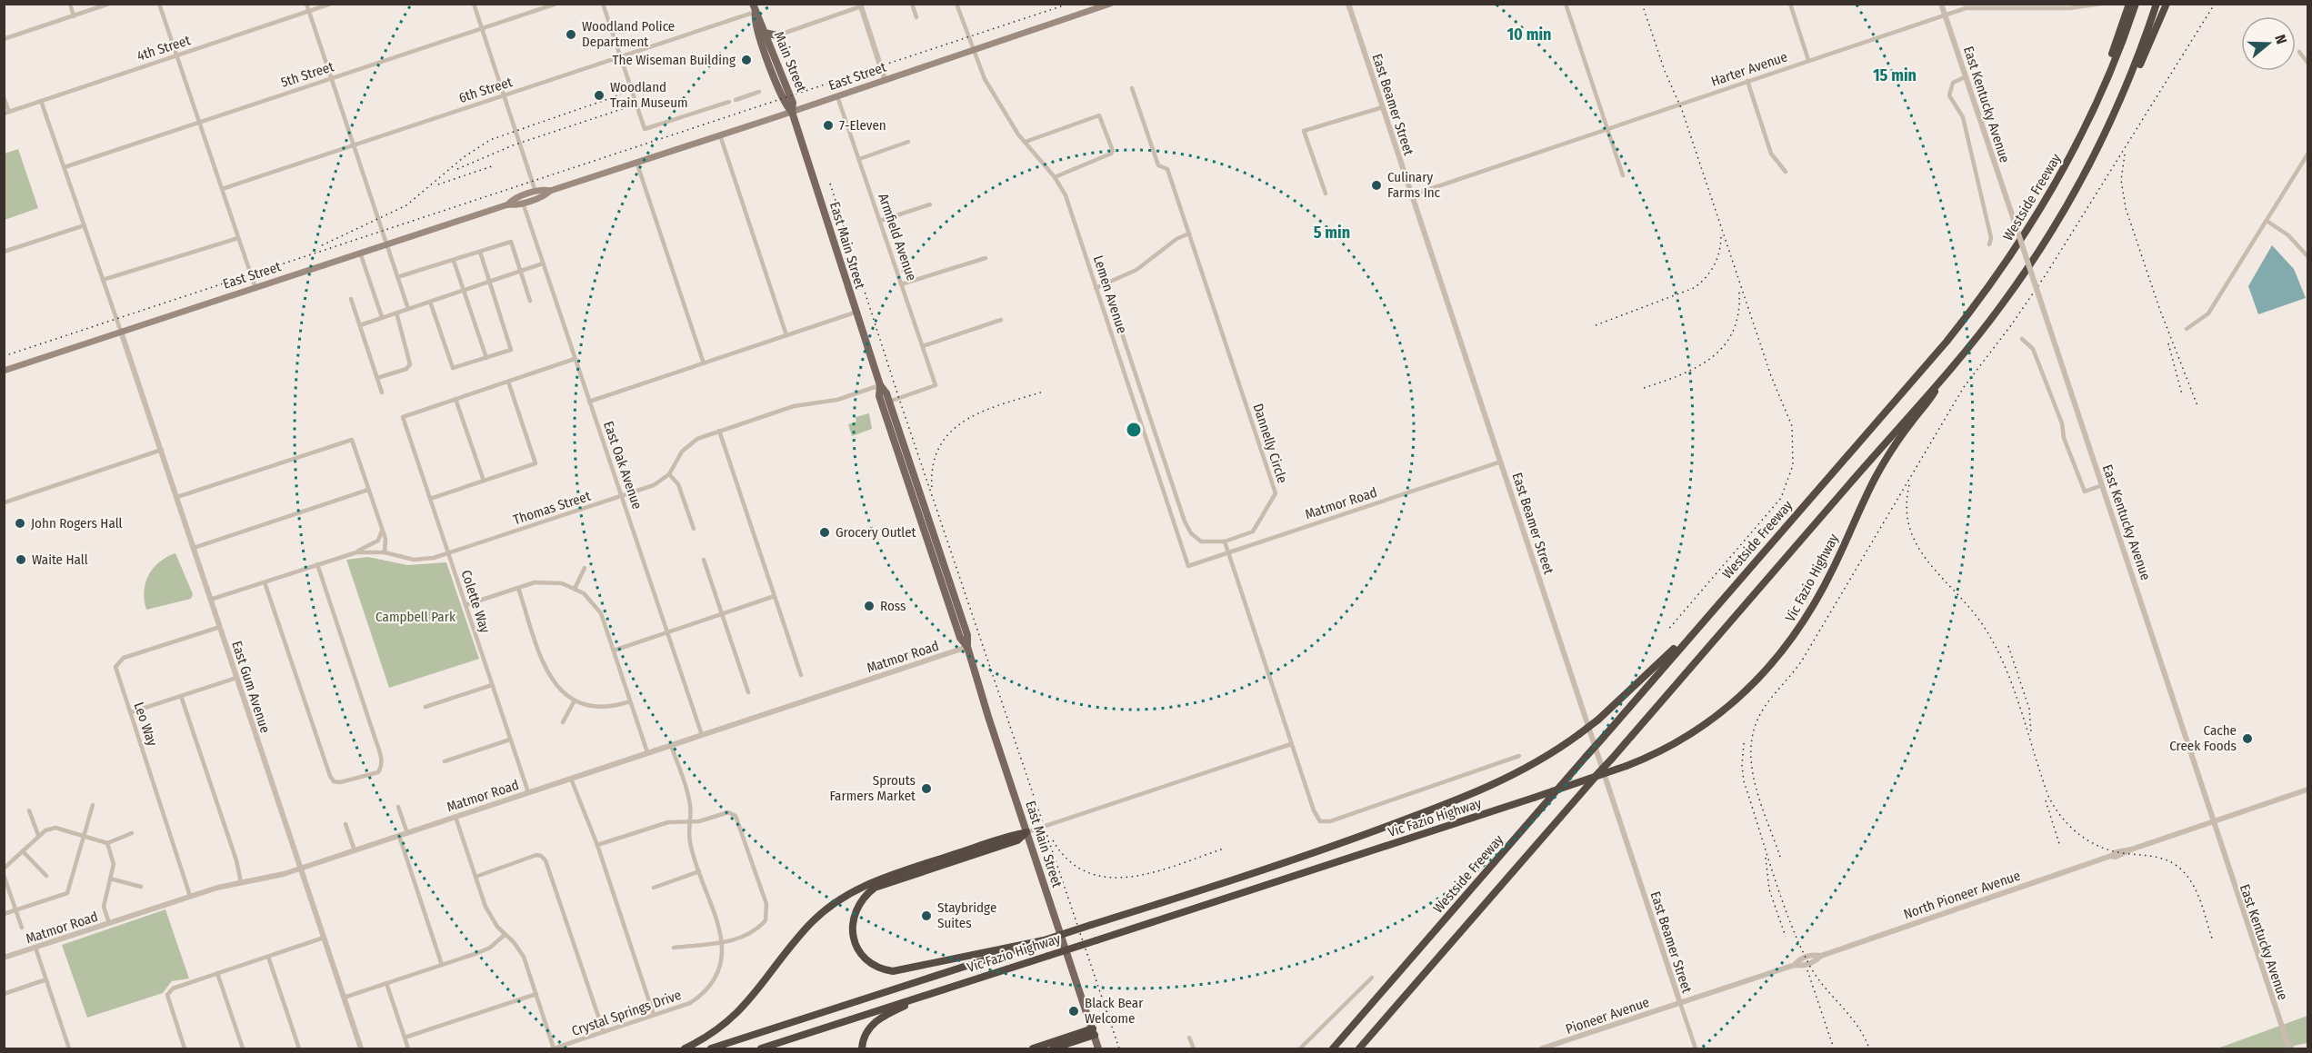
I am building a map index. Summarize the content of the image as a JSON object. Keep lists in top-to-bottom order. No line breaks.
{"streets":{"highway":["Westside Freeway","Vic Fazio Highway"],"main road":["Main Street","East Street","East Main Street"],"street":["4th Street","Harter Avenue","5th Street","6th Street","East Beamer Street","East Kentucky Avenue","Armfield Avenue","Lemen Avenue","Dannelly Circle","East Oak Avenue","Matmor Road","Thomas Street","Colette Way","East Gum Avenue","Leo Way","North Pioneer Avenue","Crystal Springs Drive","Pioneer Avenue"]},"crossings":[["Main Street","East Street"],["Main Street","6th Street"],["Main Street","East Main Street"],["Harter Avenue","East Beamer Street"],["Harter Avenue","East Kentucky Avenue"],["East Street","Armfield Avenue"],["East Street","East Main Street"],["East Street","Lemen Avenue"],["East Street","East Oak Avenue"],["East Street","East Gum Avenue"],["East Beamer Street","Matmor Road"],["East Beamer Street","North Pioneer Avenue"],["East Beamer Street","Pioneer Avenue"],["East Kentucky Avenue","North Pioneer Avenue"],["Westside Freeway","Vic Fazio Highway"],["Armfield Avenue","East Main Street"],["East Main Street","Matmor Road"],["East Main Street","Thomas Street"],["Lemen Avenue","Matmor Road"],["East Oak Avenue","Matmor Road"],["East Oak Avenue","Thomas Street"],["Matmor Road","Colette Way"],["Matmor Road","East Gum Avenue"],["Matmor Road","Leo Way"],["Matmor Road","Crystal Springs Drive"],["Thomas Street","Colette Way"],["Thomas Street","East Gum Avenue"],["East Gum Avenue","Leo Way"],["North Pioneer Avenue","Pioneer Avenue"]],"parks":["Campbell Park"],"places":["Woodland Police Department","The Wiseman Building","Woodland Train Museum","7-Eleven","Culinary Farms Inc","John Rogers Hall","Grocery Outlet","Waite Hall","Ross","Cache Creek Foods","Sprouts Farmers Market","Staybridge Suites","Black Bear Welcome"],"north":"right","rings":["10 min","15 min","5 min"]}
